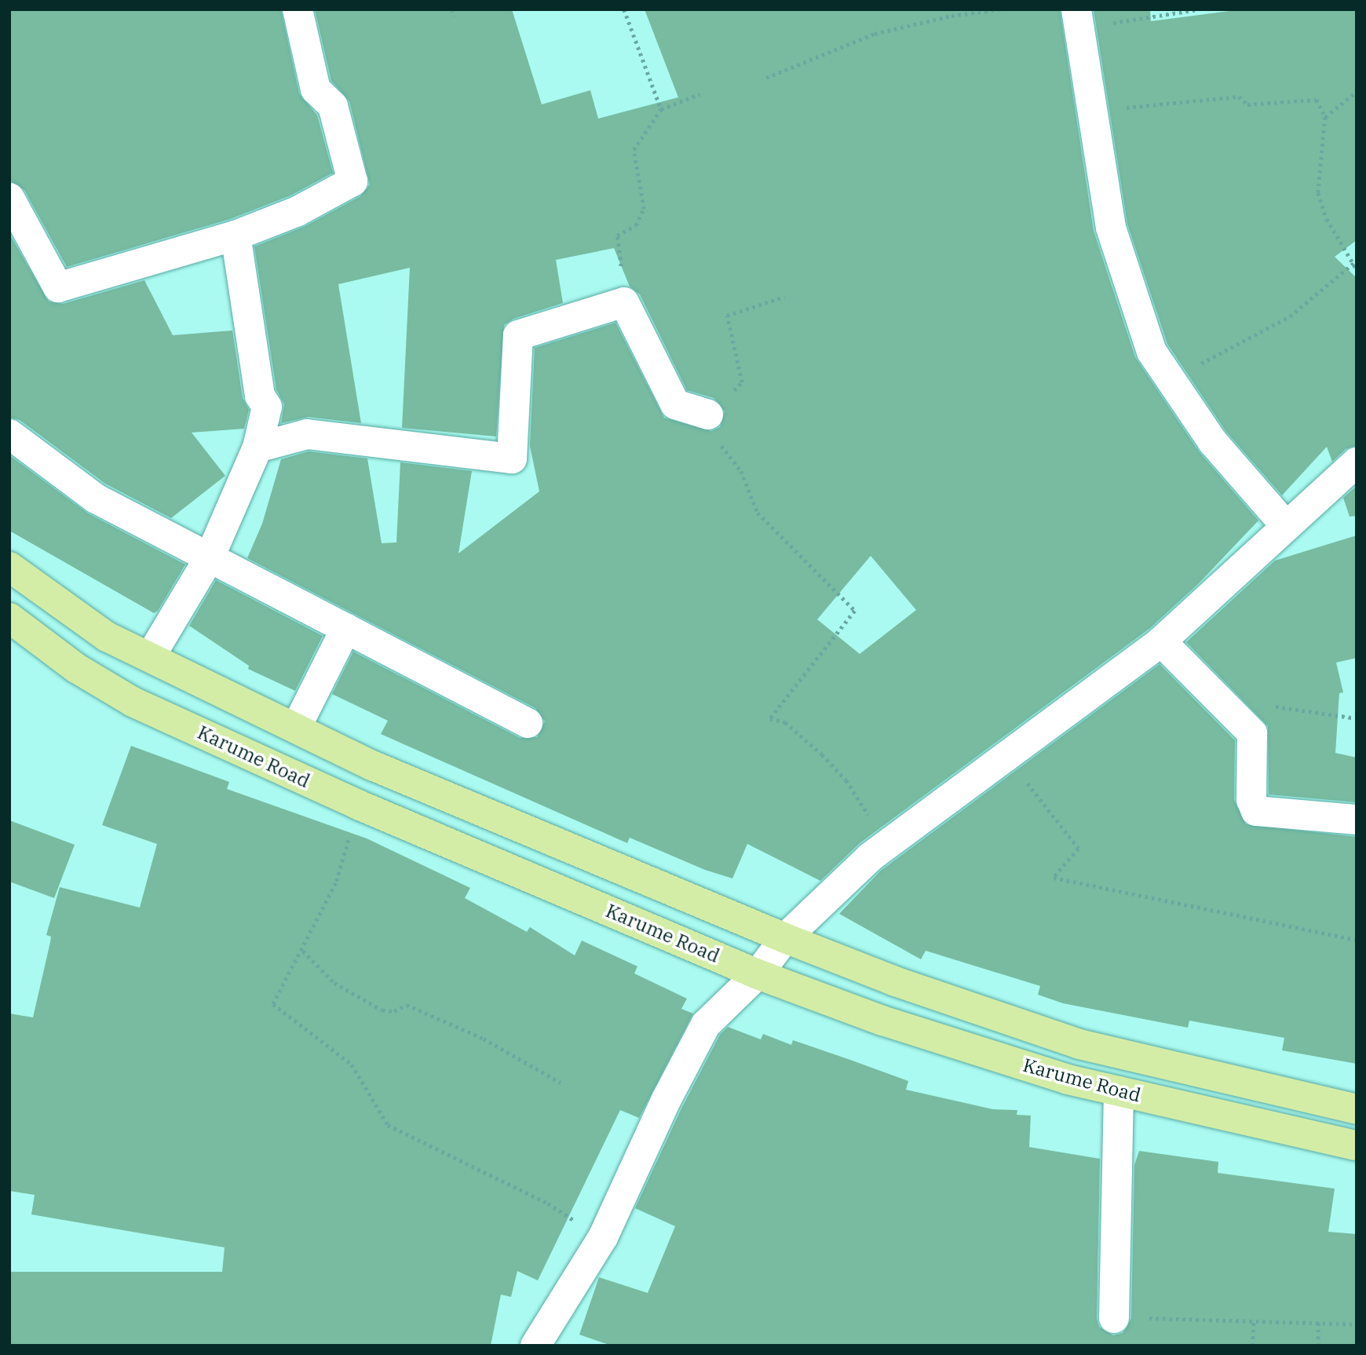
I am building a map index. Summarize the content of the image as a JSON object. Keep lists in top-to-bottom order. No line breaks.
{"streets":{"main road":["Karume Road"]}}
